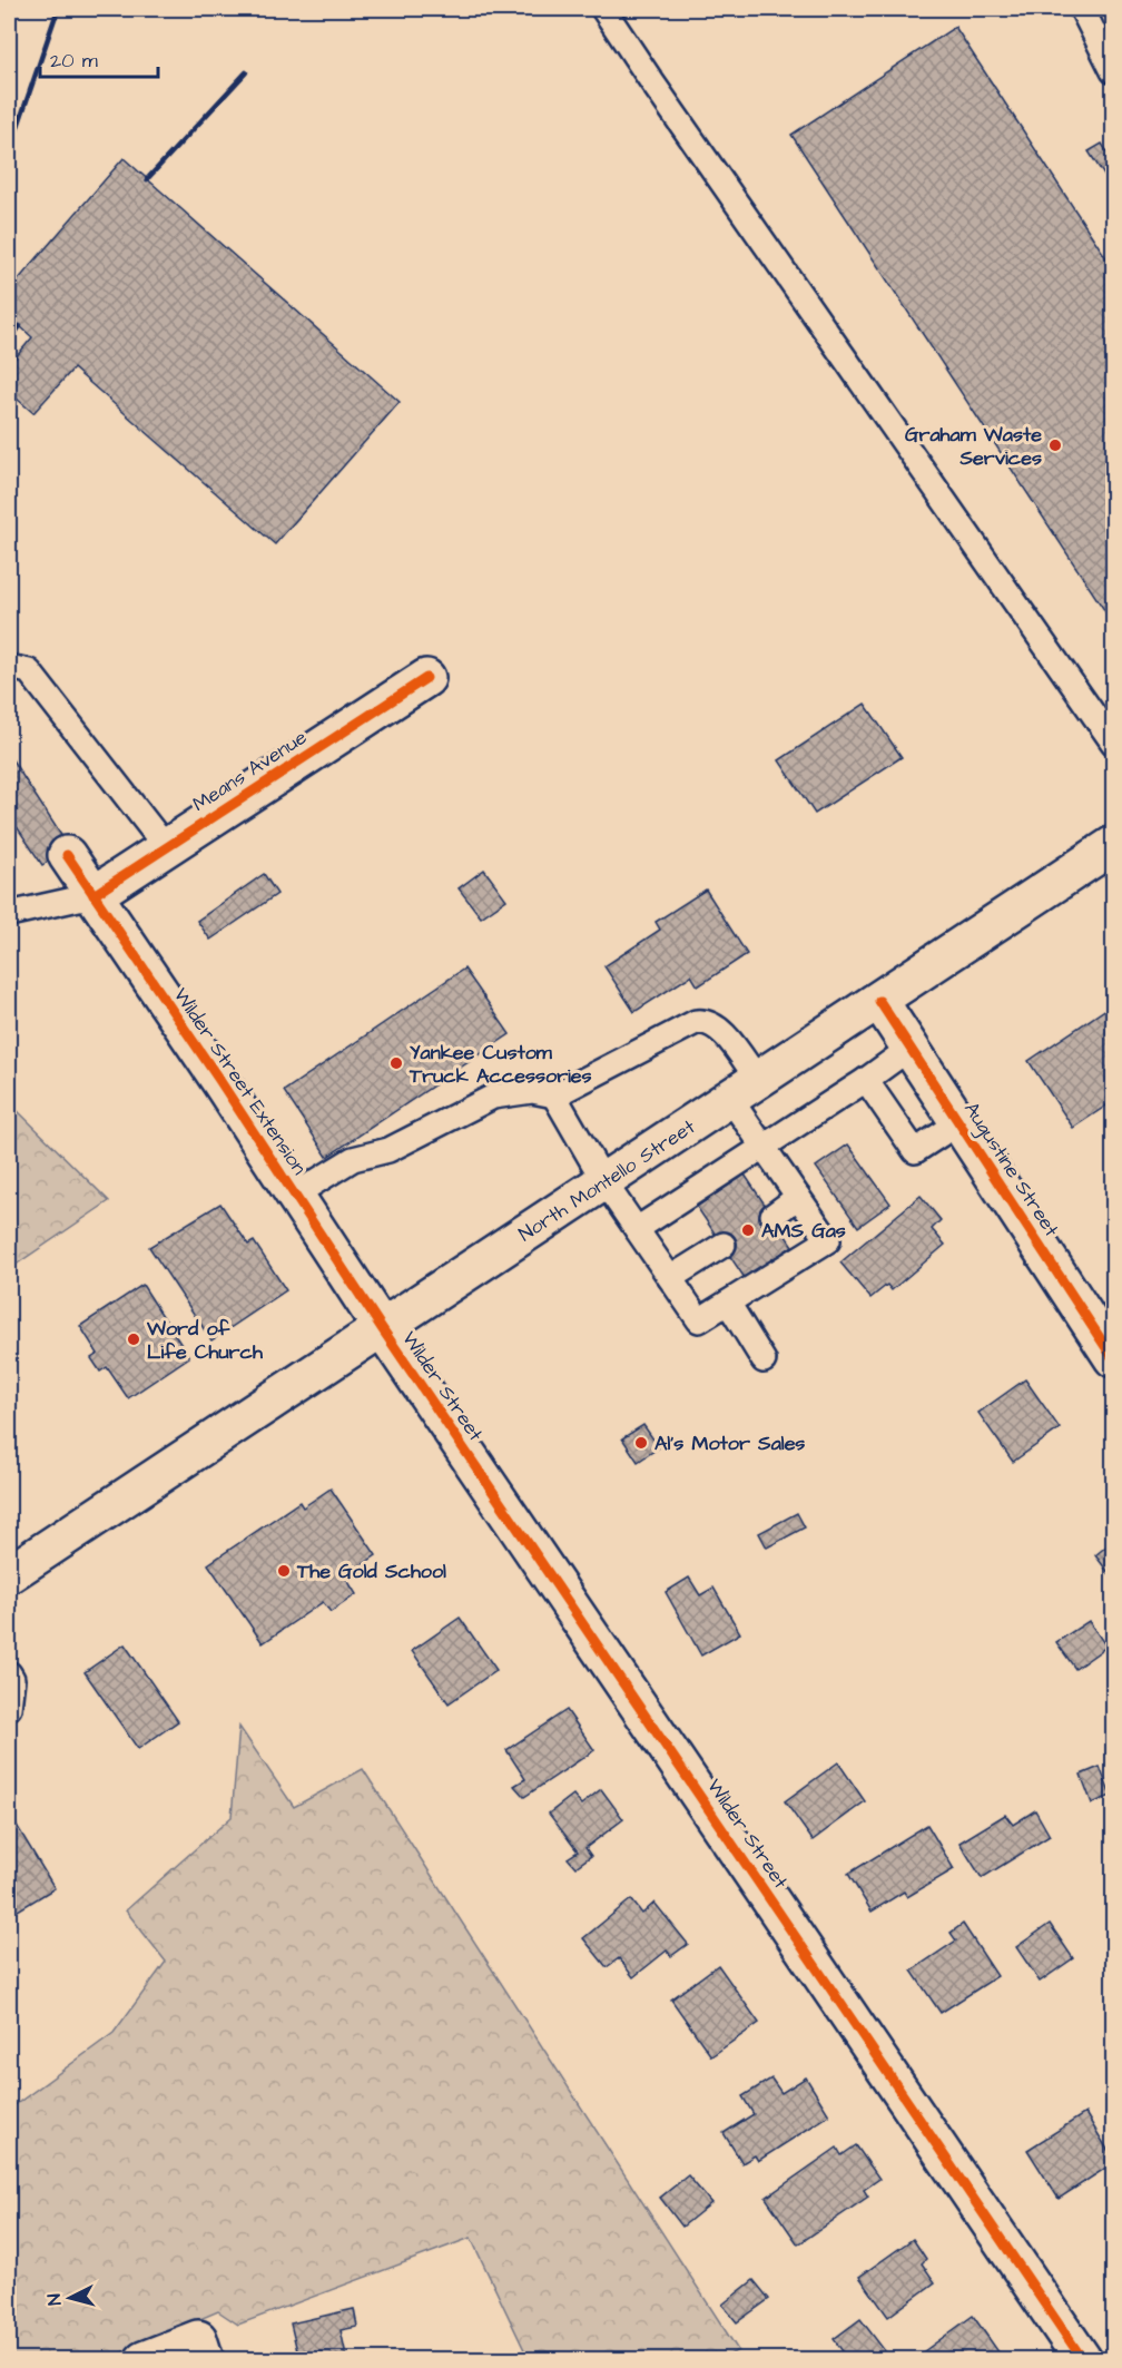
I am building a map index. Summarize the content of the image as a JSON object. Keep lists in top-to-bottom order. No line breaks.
{"streets":{"street":["Means Avenue","Wilder Street Extension","Augustine Street","North Montello Street","Wilder Street"]},"crossings":[["Means Avenue","Wilder Street Extension"],["Wilder Street Extension","North Montello Street"],["Wilder Street Extension","Wilder Street"],["Augustine Street","North Montello Street"],["North Montello Street","Wilder Street"]],"places":["Graham Waste Services","Yankee Custom Truck Accessories","AMS Gas","Word of Life Church","Al's Motor Sales","The Gold School"],"scale_bar":"20 m","north":"left"}
